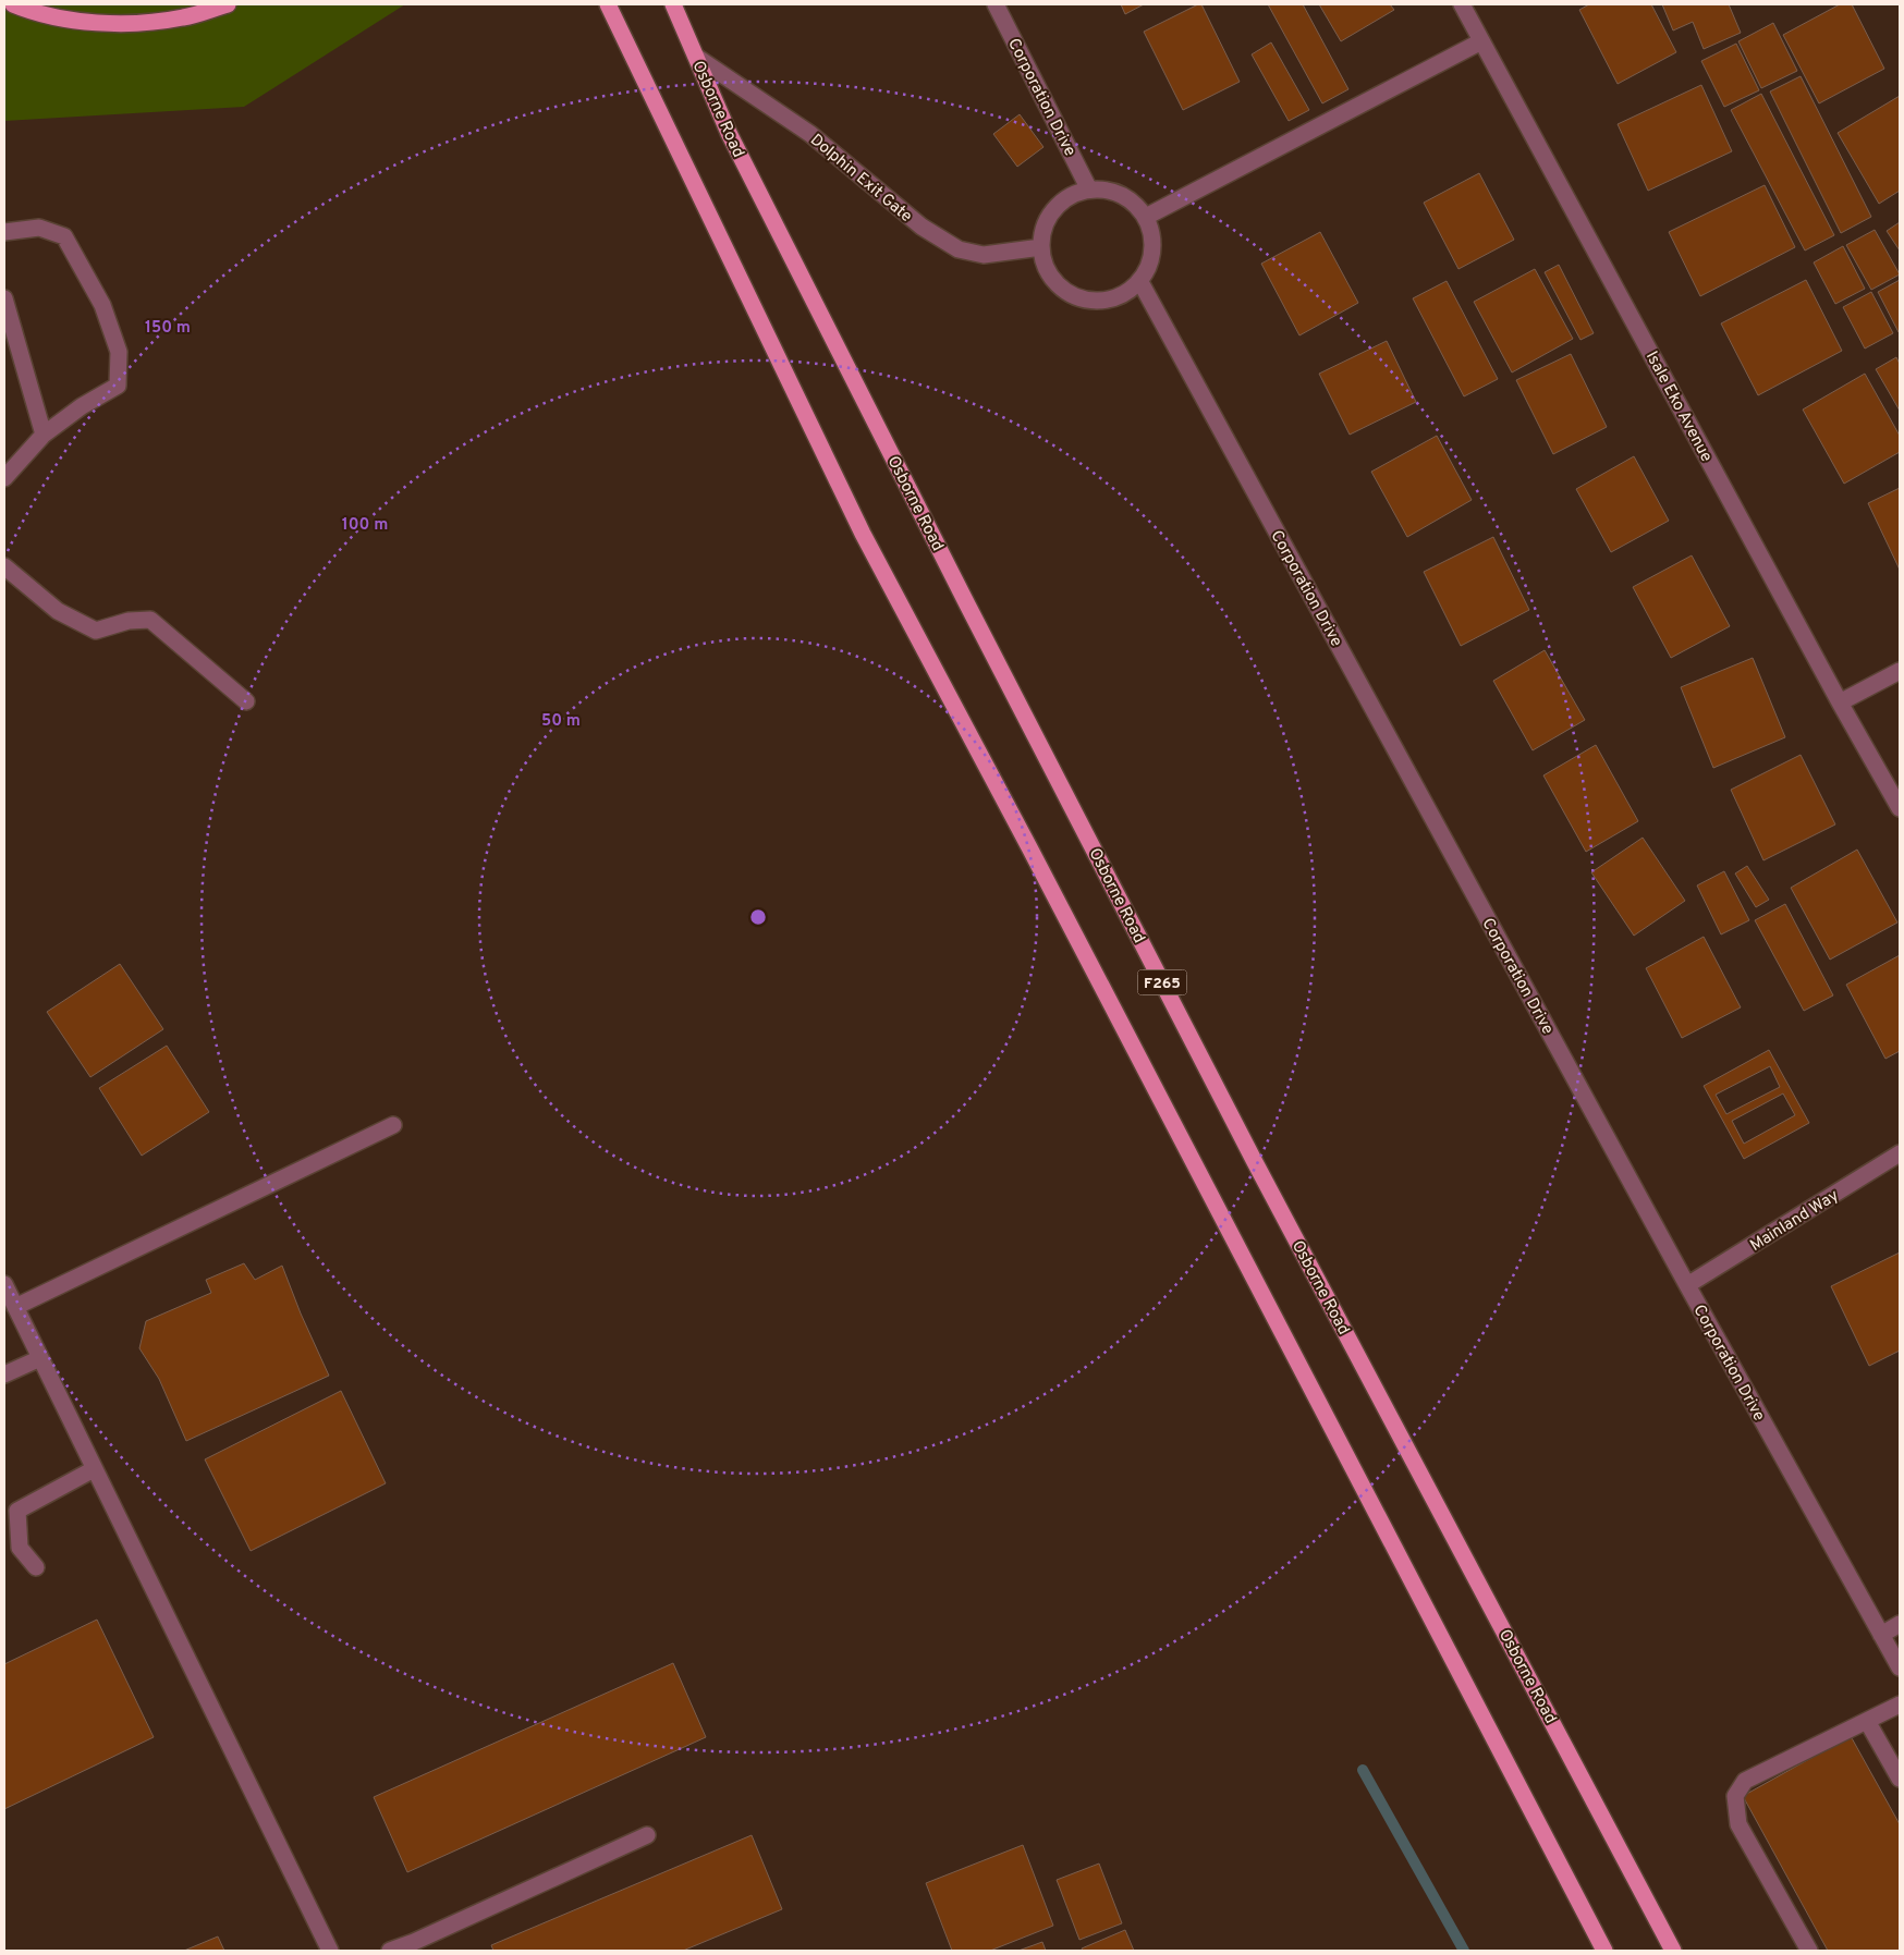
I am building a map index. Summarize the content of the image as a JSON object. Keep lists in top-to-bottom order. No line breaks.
{"streets":{"main road":["Osborne Road","F265"],"street":["Corporation Drive","Dolphin Exit Gate","Isale Eko Avenue","Mainland Way"]},"crossings":[["Corporation Drive","Dolphin Exit Gate"],["Corporation Drive","Mainland Way"],["Osborne Road","Dolphin Exit Gate"]],"rings":["150 m","100 m","50 m"]}
